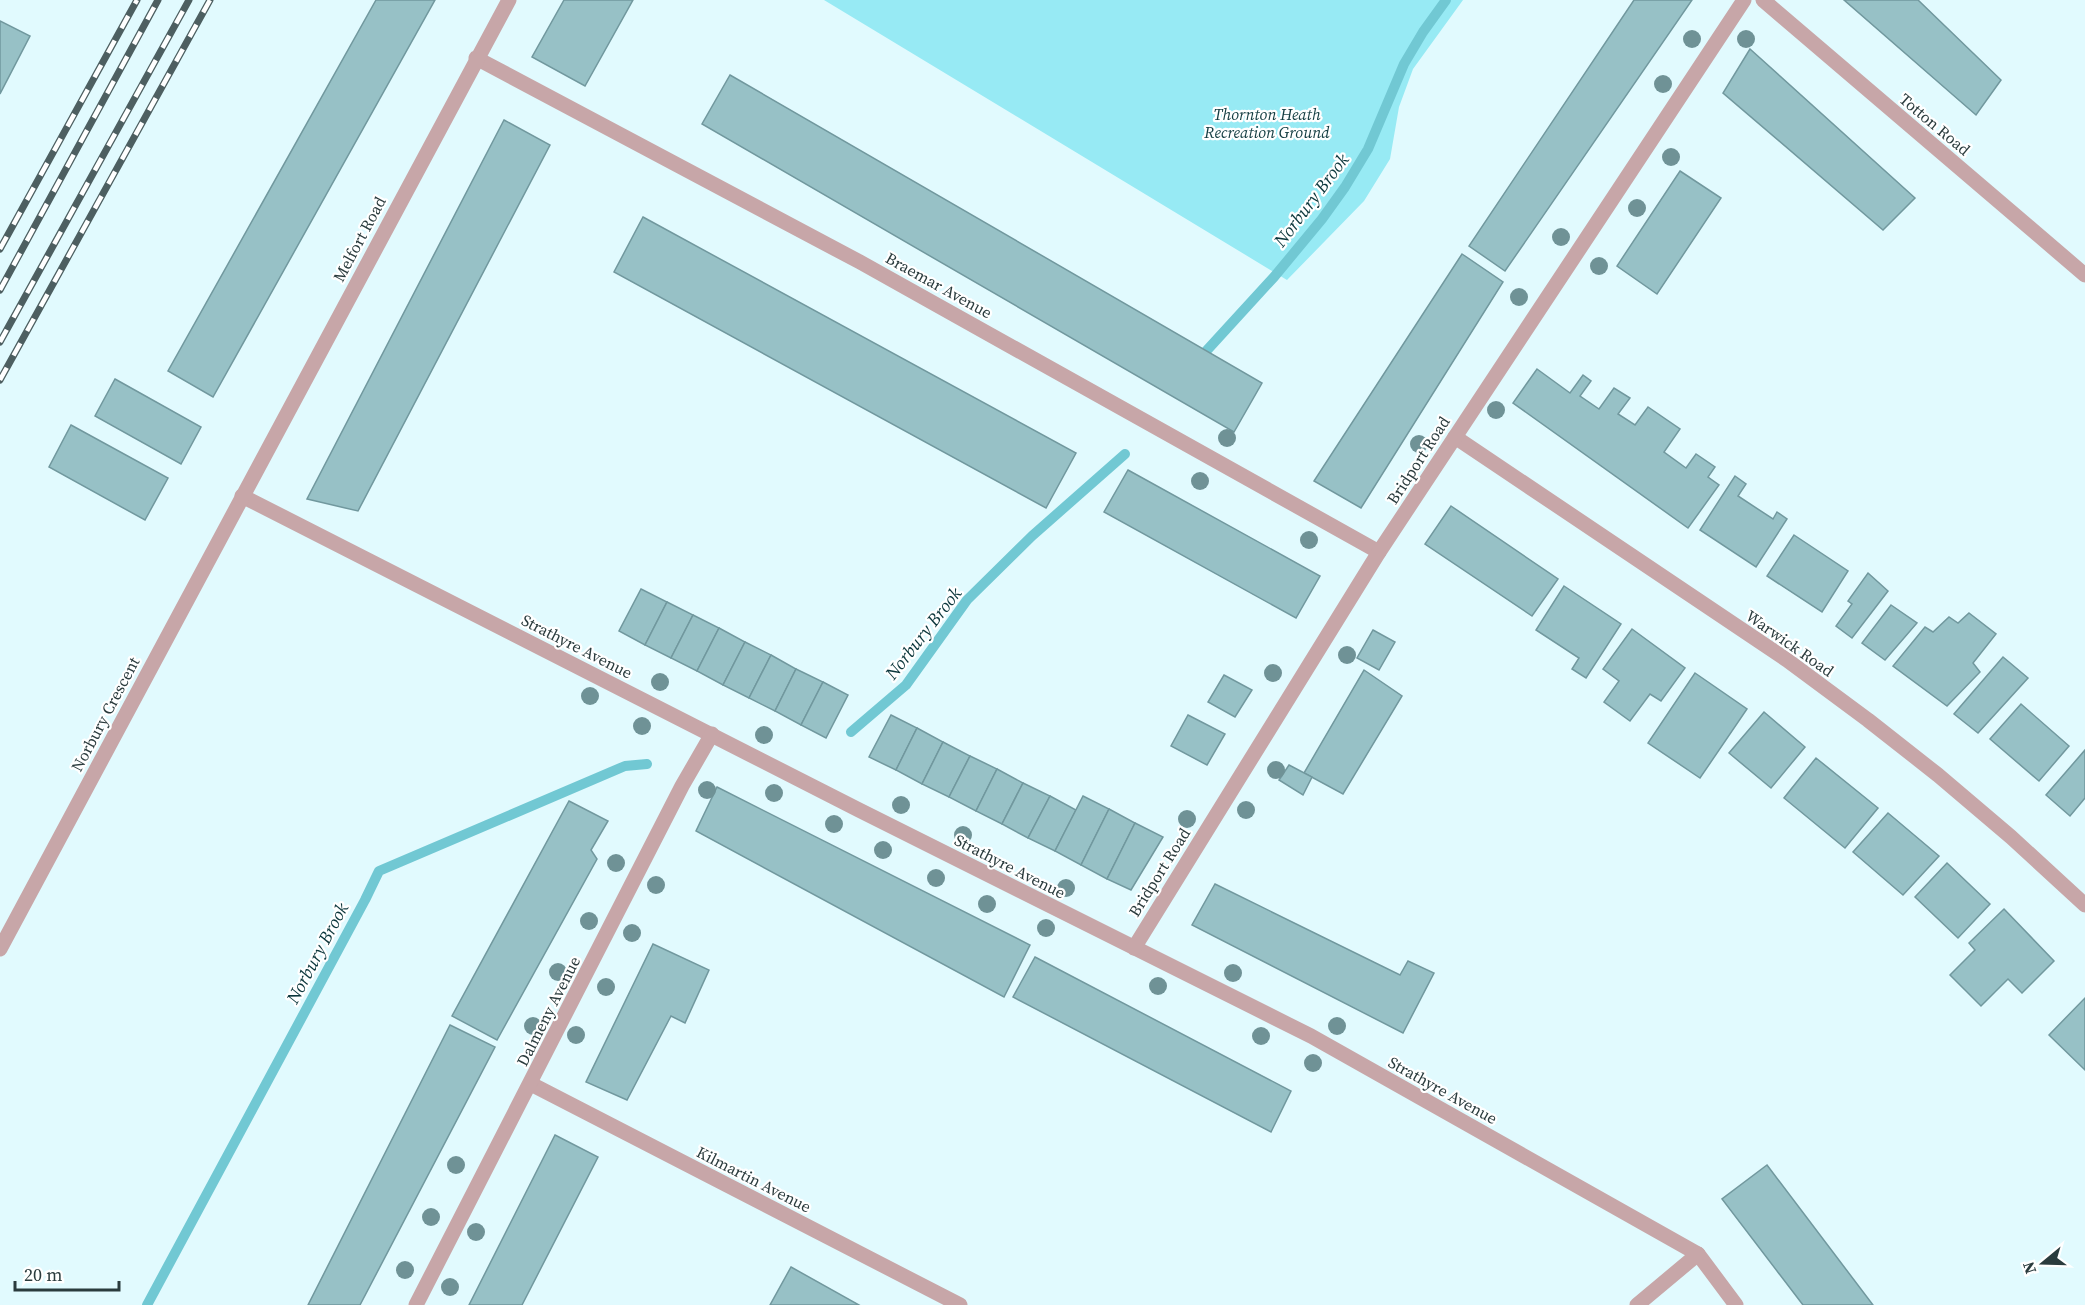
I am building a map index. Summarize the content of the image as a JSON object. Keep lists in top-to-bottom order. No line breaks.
{"streets":{"street":["Totton Road","Melfort Road","Braemar Avenue","Bridport Road","Warwick Road","Strathyre Avenue","Norbury Crescent","Dalmeny Avenue","Kilmartin Avenue"]},"crossings":[["Melfort Road","Braemar Avenue"],["Melfort Road","Strathyre Avenue"],["Melfort Road","Norbury Crescent"],["Braemar Avenue","Bridport Road"],["Bridport Road","Warwick Road"],["Bridport Road","Strathyre Avenue"],["Strathyre Avenue","Norbury Crescent"],["Strathyre Avenue","Dalmeny Avenue"],["Dalmeny Avenue","Kilmartin Avenue"]],"water":["Norbury Brook"],"parks":["Thornton Heath Recreation Ground"],"scale_bar":"20 m","north":"left"}
